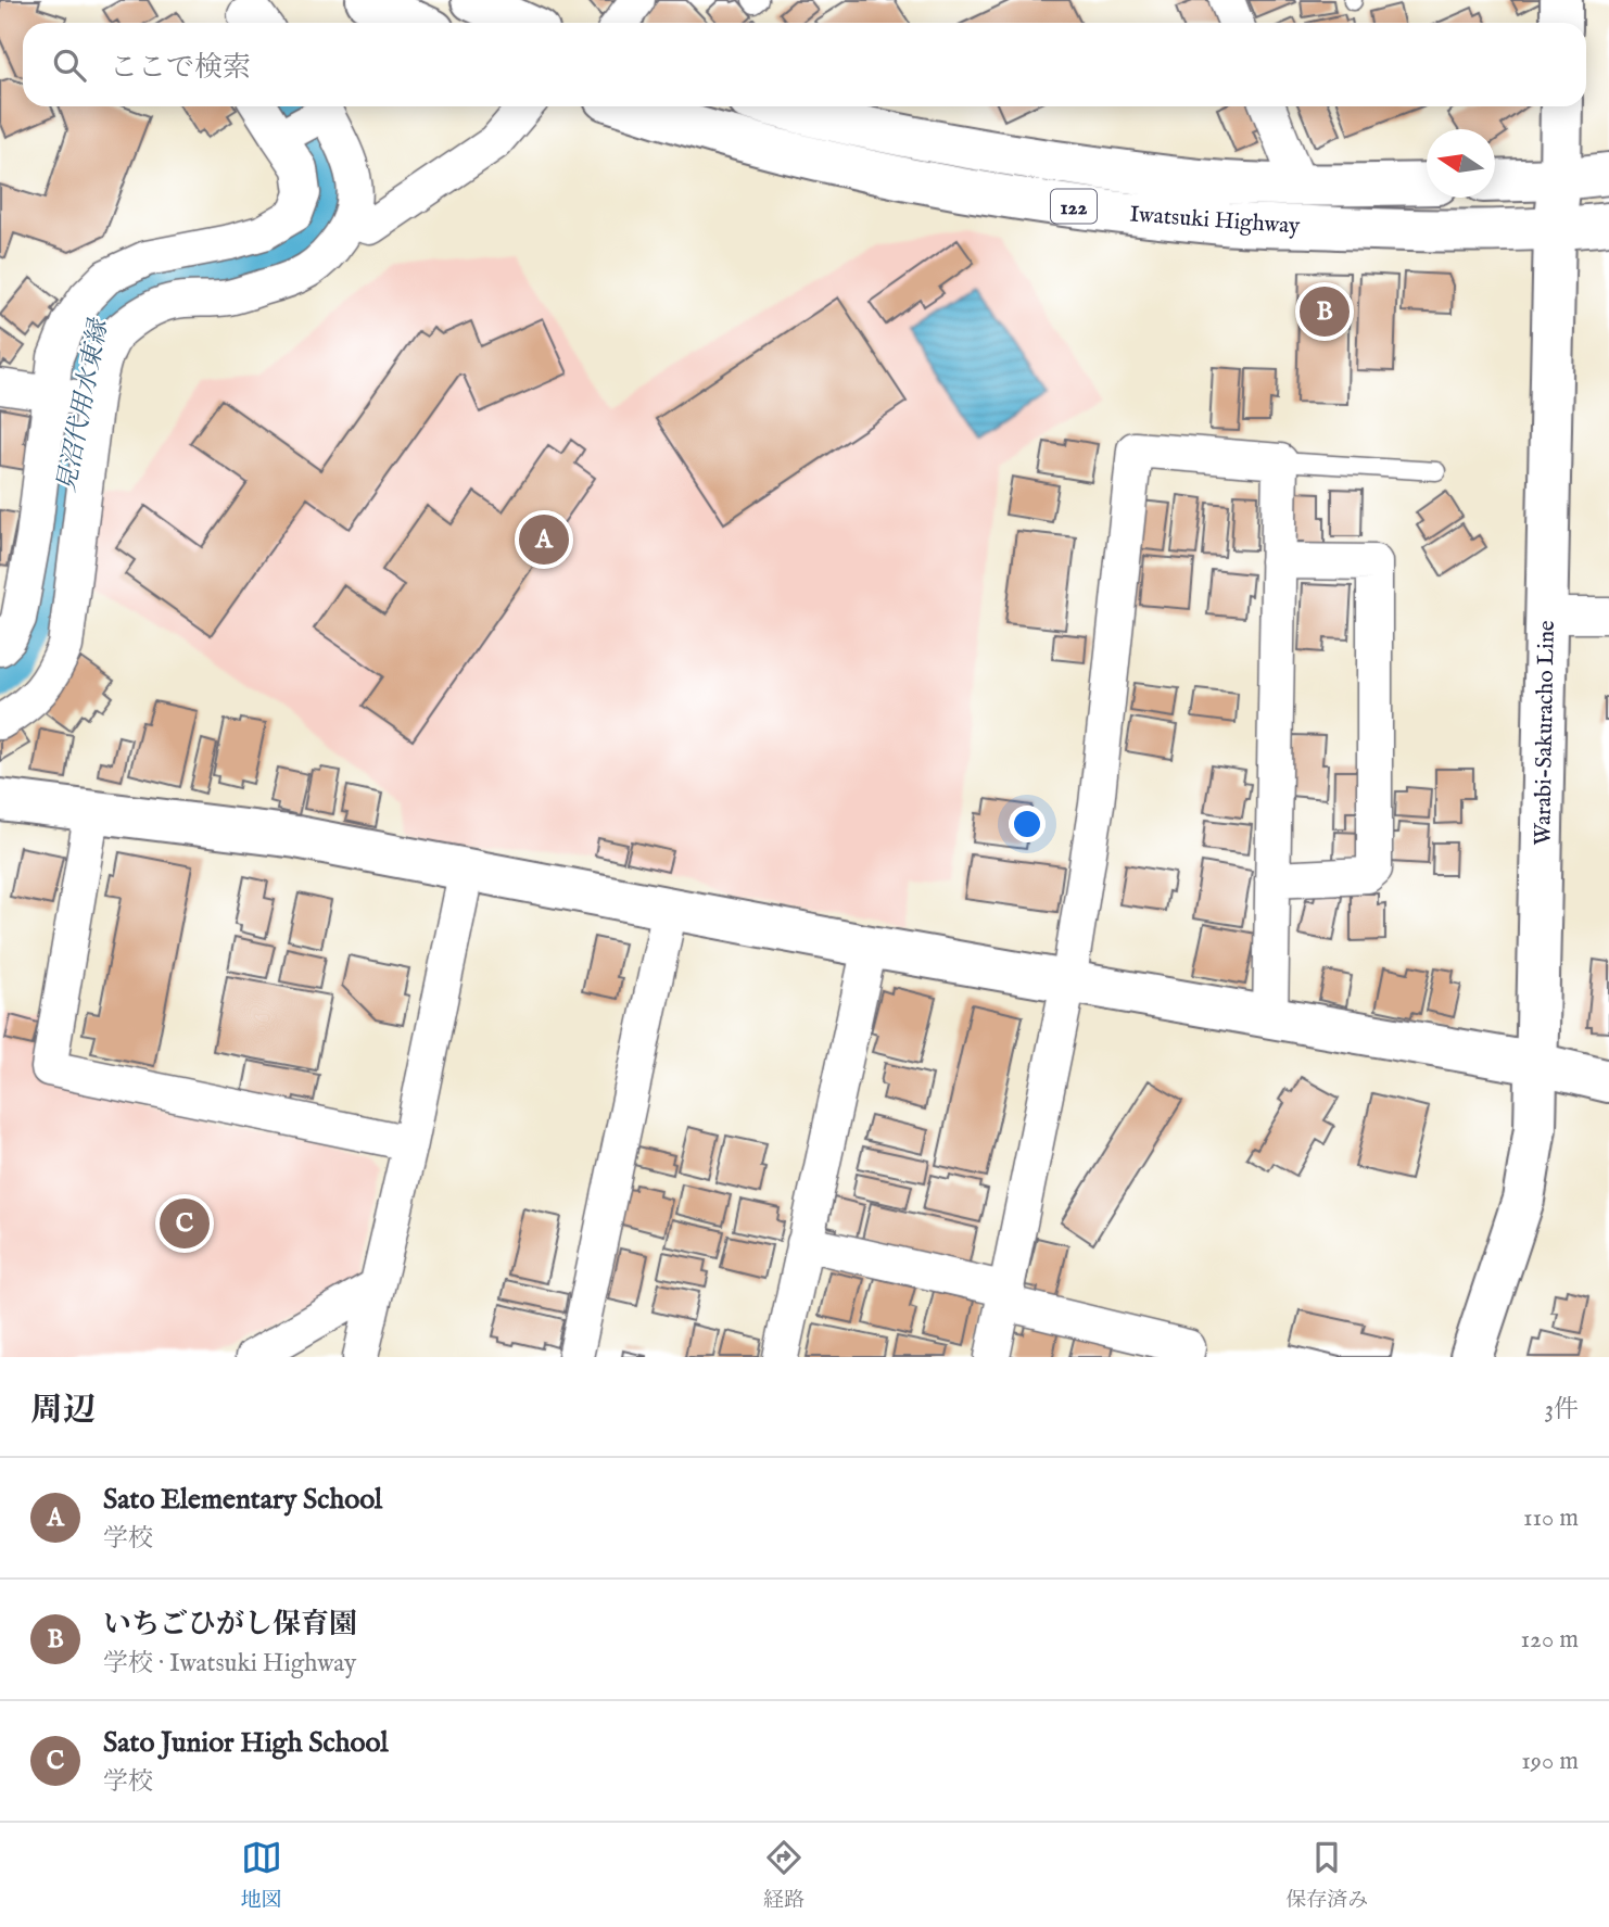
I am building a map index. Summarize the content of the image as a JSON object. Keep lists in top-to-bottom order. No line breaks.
{"streets":{"main road":["122","Iwatsuki Highway","Warabi-Sakuracho Line"]},"crossings":[["Iwatsuki Highway","Warabi-Sakuracho Line"]],"water":["見沼代用水東縁"],"north":"left","page":{"search":"ここで検索","pins":["B","A","C"],"heading":["周辺","3件"],"list":[{"mark":"A","name":"Sato Elementary School","note":"学校","value":"110 m"},{"mark":"B","name":"いちごひがし保育園","note":"学校 · Iwatsuki Highway","value":"120 m"},{"mark":"C","name":"Sato Junior High School","note":"学校","value":"190 m"}],"nav":["地図","経路","保存済み"]}}
